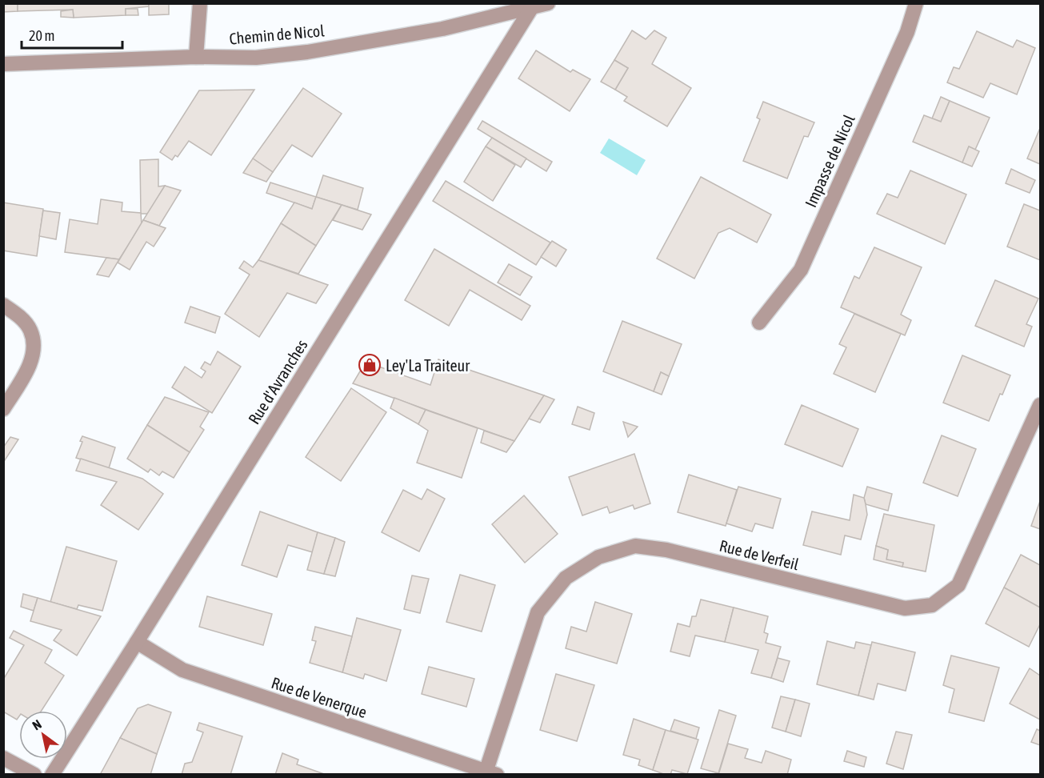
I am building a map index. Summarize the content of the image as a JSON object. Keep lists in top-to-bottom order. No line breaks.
{"streets":{"street":["Chemin de Nicol","Impasse de Nicol","Rue d'Avranches","Rue de Verfeil","Rue de Venerque"]},"crossings":[["Chemin de Nicol","Rue d'Avranches"],["Rue d'Avranches","Rue de Venerque"],["Rue de Verfeil","Rue de Venerque"]],"places":{"shop":["Ley'La Traiteur"]},"scale_bar":"20 m","north":"top left"}
